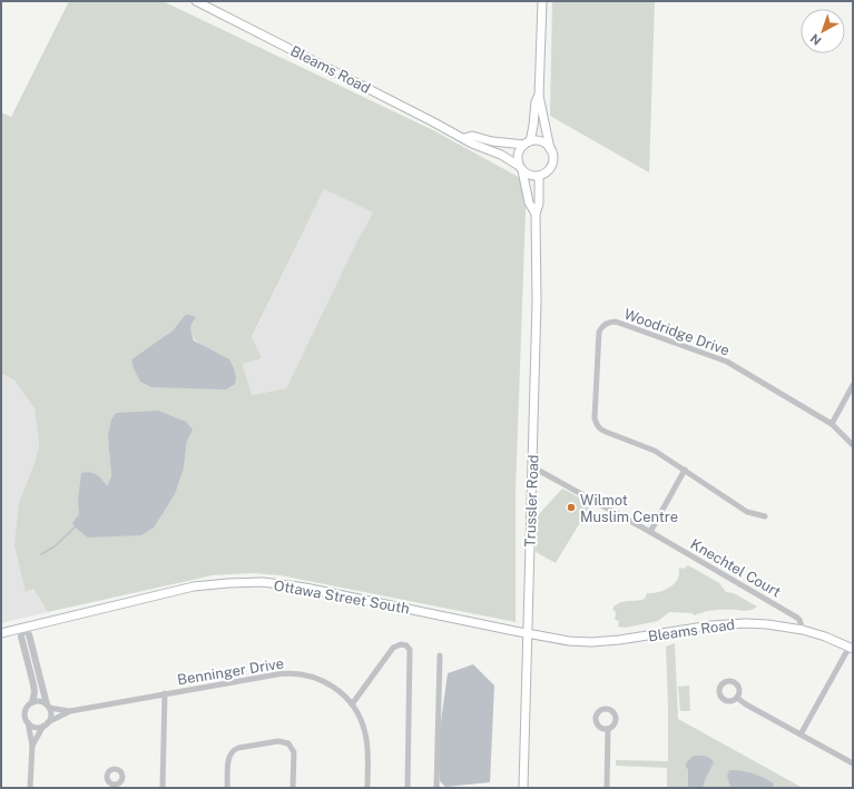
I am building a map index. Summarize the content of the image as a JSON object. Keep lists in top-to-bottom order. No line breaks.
{"streets":{"main road":["Bleams Road","Trussler Road","Ottawa Street South"],"street":["Woodridge Drive","Knechtel Court","Benninger Drive"]},"crossings":[["Bleams Road","Trussler Road"],["Bleams Road","Knechtel Court"],["Bleams Road","Ottawa Street South"],["Trussler Road","Knechtel Court"],["Trussler Road","Ottawa Street South"]],"places":["Wilmot Muslim Centre"],"north":"bottom left"}
